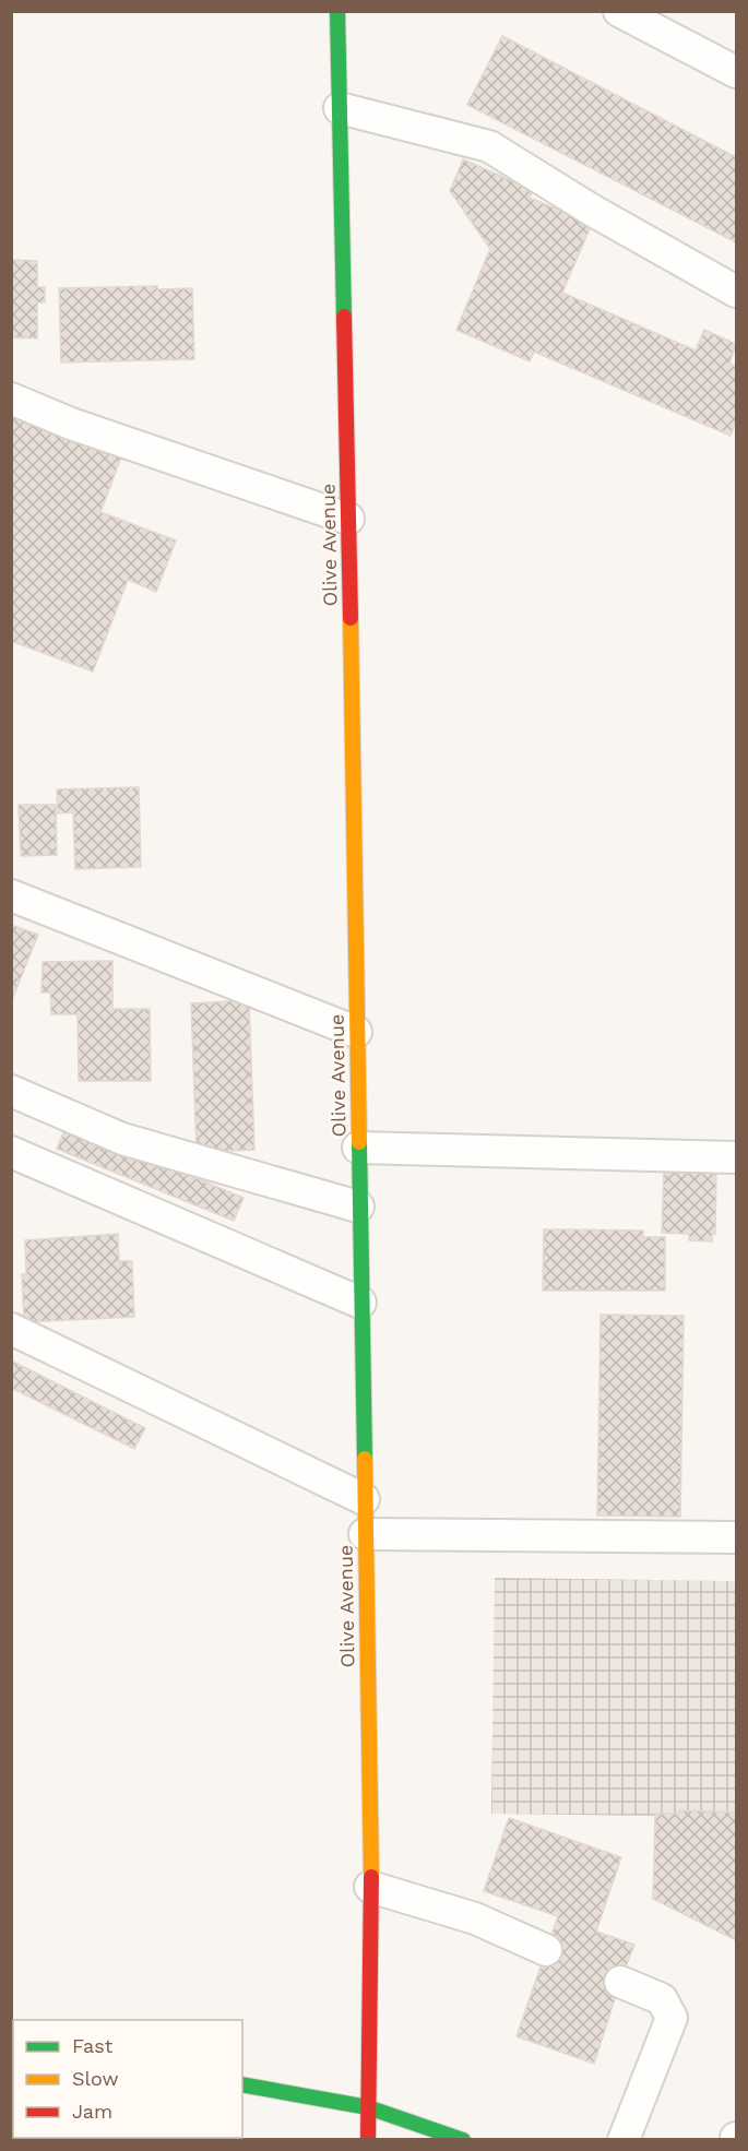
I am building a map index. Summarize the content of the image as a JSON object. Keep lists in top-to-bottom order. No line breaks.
{"streets":{"main road":["Olive Avenue"]},"legend":["Fast","Slow","Jam"]}
